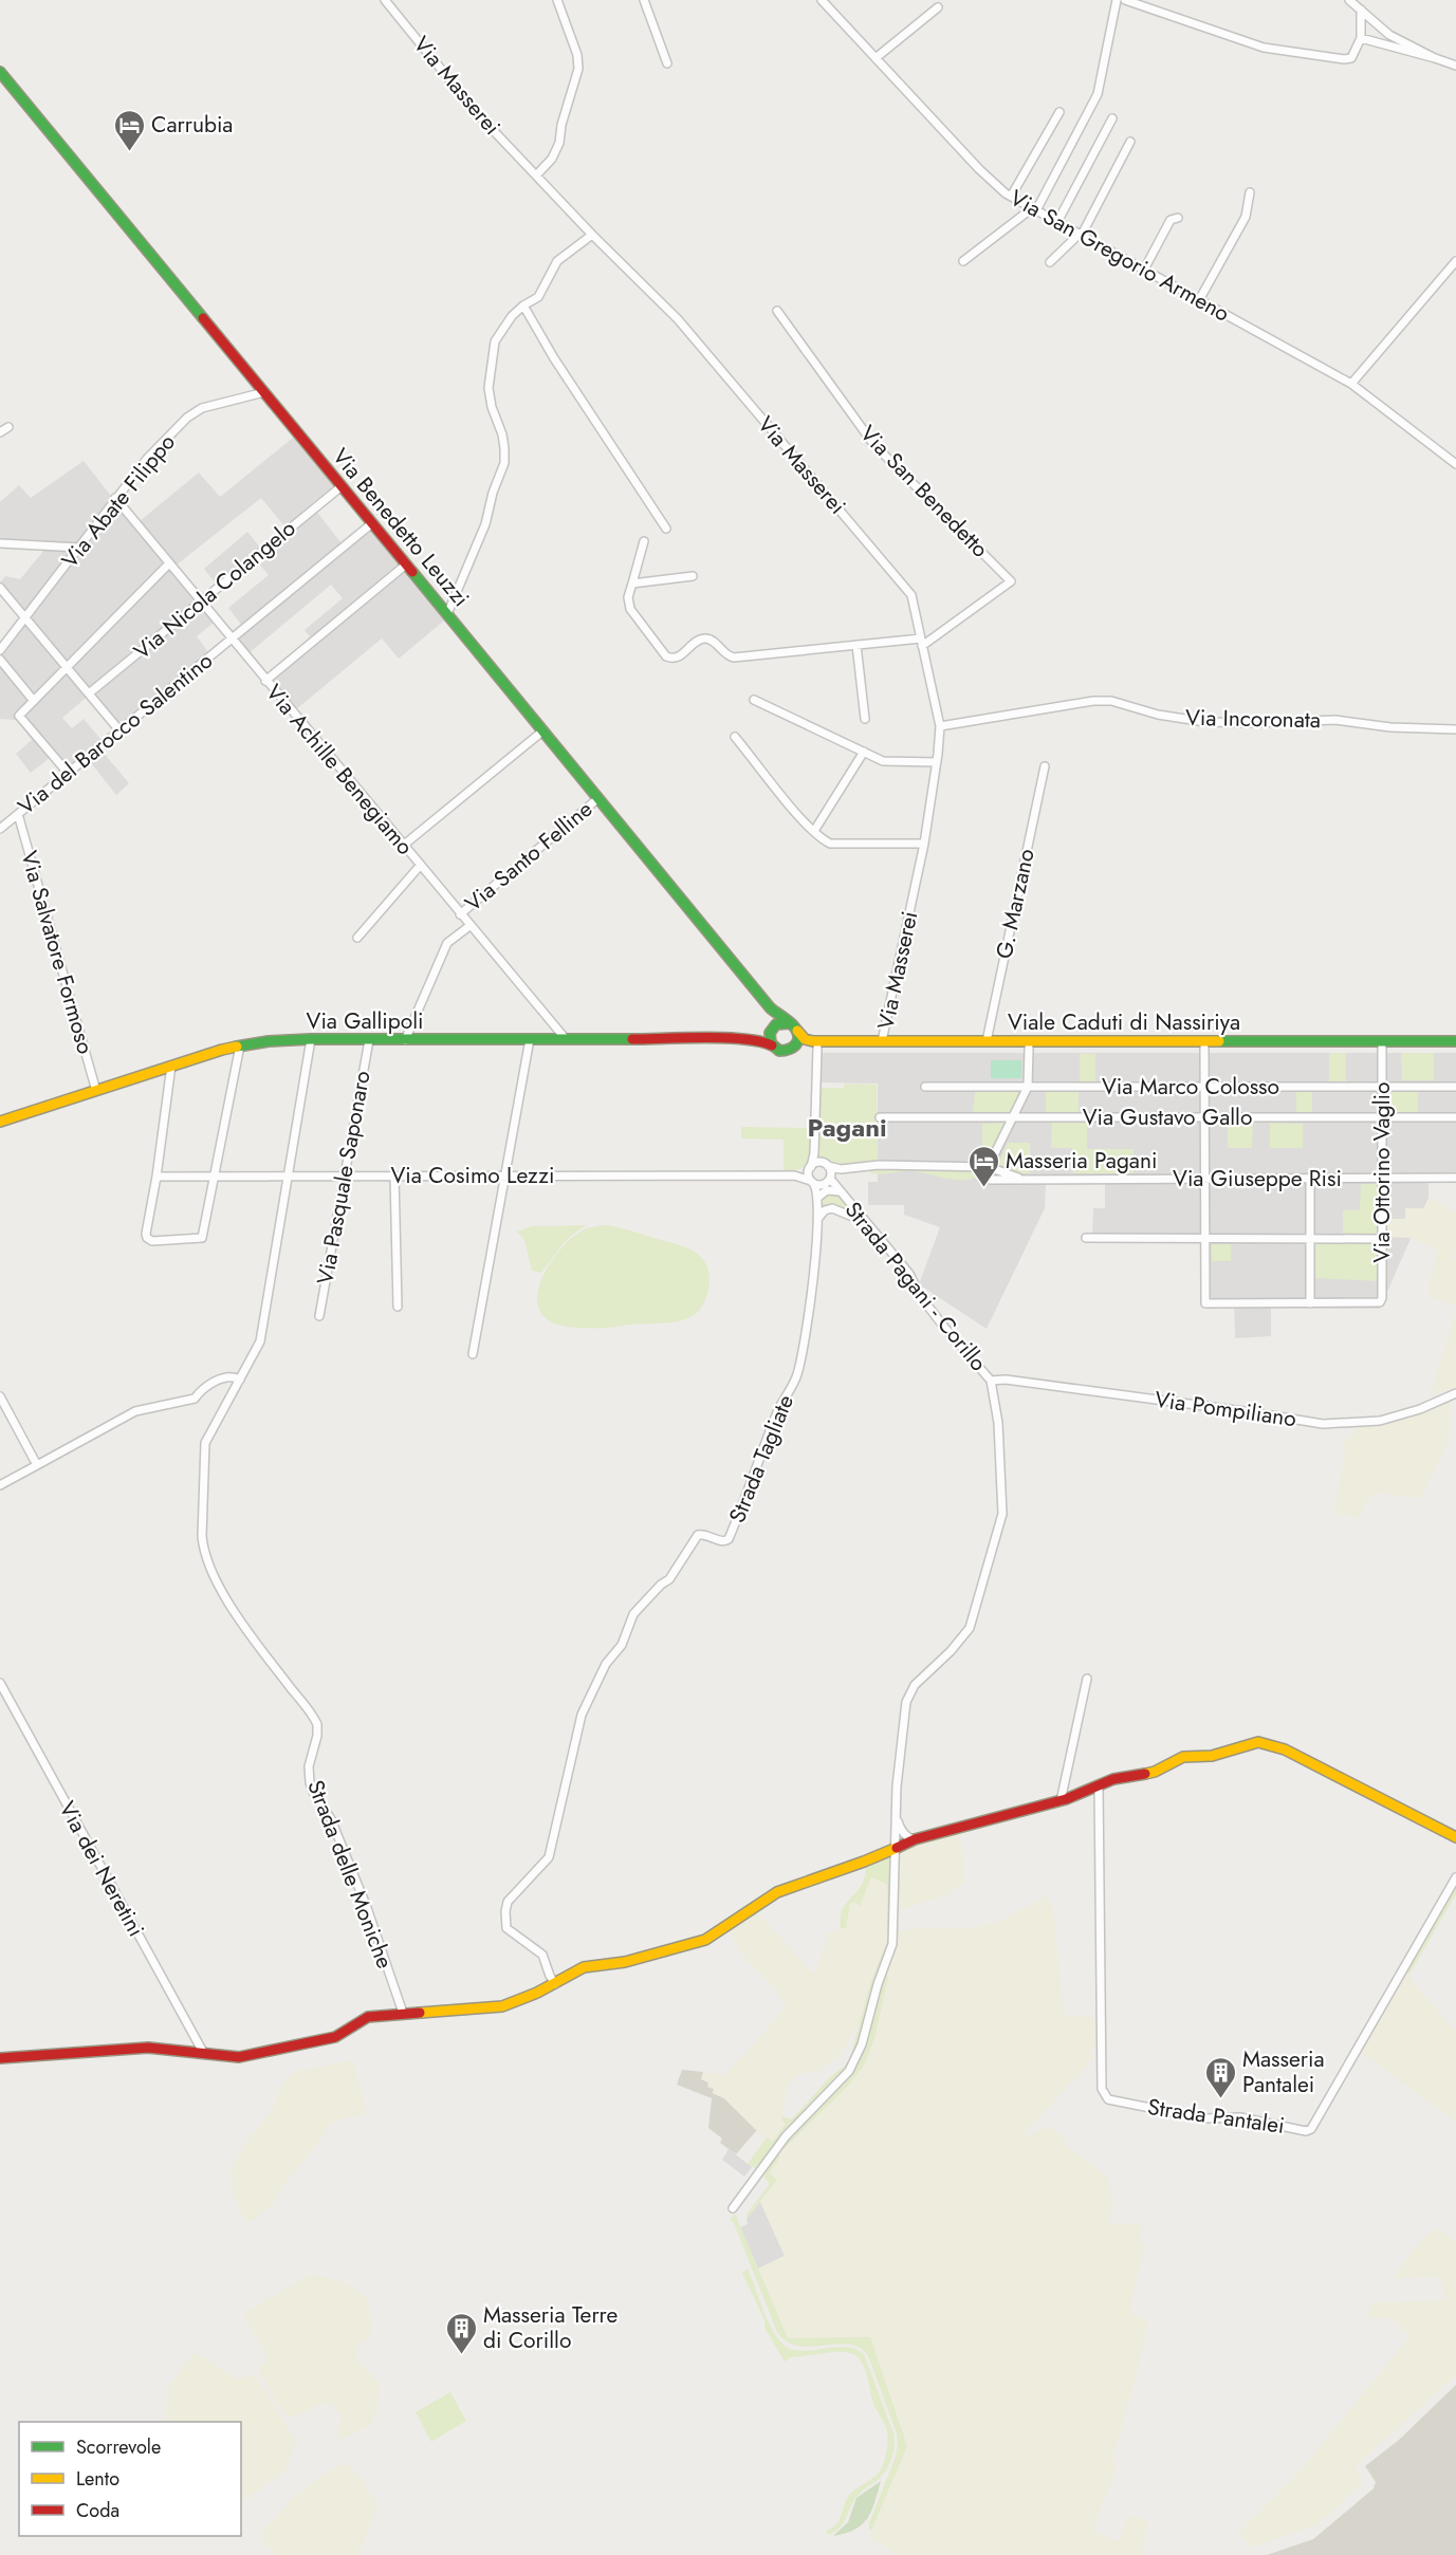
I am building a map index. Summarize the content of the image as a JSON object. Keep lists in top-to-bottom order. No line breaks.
{"streets":{"street":["Via Masserei","Via San Gregorio Armeno","Via San Benedetto","Via Abate Filippo","Via Benedetto Leuzzi","Via Nicola Colangelo","Via Incoronata","Via del Barocco Salentino","Via Achille Benegiamo","Via Santo Felline","G. Marzano","Via Salvatore Formoso","Via Gallipoli","Viale Caduti di Nassiriya","Via Marco Colosso","Via Gustavo Gallo","Via Ottorino Vaglio","Via Cosimo Lezzi","Via Pasquale Saponaro","Via Giuseppe Risi","Strada Pagani - Corillo","Via Pompiliano","Strada Tagliate","Via dei Neretini","Strada delle Moniche","Strada Pantalei"]},"crossings":[["Via Masserei","Via San Benedetto"],["Via Masserei","Via Incoronata"],["Via Masserei","Viale Caduti di Nassiriya"],["Via Abate Filippo","Via Benedetto Leuzzi"],["Via Abate Filippo","Via Achille Benegiamo"],["Via Benedetto Leuzzi","Via Nicola Colangelo"],["Via Benedetto Leuzzi","Via del Barocco Salentino"],["Via Benedetto Leuzzi","Via Santo Felline"],["Via Benedetto Leuzzi","Via Gallipoli"],["Via Benedetto Leuzzi","Viale Caduti di Nassiriya"],["Via Nicola Colangelo","Via Achille Benegiamo"],["Via del Barocco Salentino","Via Achille Benegiamo"],["Via del Barocco Salentino","Via Salvatore Formoso"],["Via Achille Benegiamo","Via Santo Felline"],["Via Achille Benegiamo","Via Gallipoli"],["G. Marzano","Viale Caduti di Nassiriya"],["Via Salvatore Formoso","Via Gallipoli"],["Via Gallipoli","Viale Caduti di Nassiriya"],["Via Gallipoli","Via Pasquale Saponaro"],["Via Gallipoli","Strada delle Moniche"],["Viale Caduti di Nassiriya","Via Ottorino Vaglio"],["Via Marco Colosso","Via Ottorino Vaglio"],["Via Gustavo Gallo","Via Ottorino Vaglio"],["Via Ottorino Vaglio","Via Giuseppe Risi"],["Via Cosimo Lezzi","Via Pasquale Saponaro"],["Via Cosimo Lezzi","Strada Pagani - Corillo"],["Via Cosimo Lezzi","Strada Tagliate"],["Via Cosimo Lezzi","Strada delle Moniche"],["Via Giuseppe Risi","Strada Pagani - Corillo"],["Strada Pagani - Corillo","Via Pompiliano"],["Strada Pagani - Corillo","Strada Tagliate"]],"districts":["Pagani"],"places":{"hotel":["Carrubia","Masseria Pagani"],"building":["Masseria Pantalei","Masseria Terre di Corillo"]},"legend":["Scorrevole","Lento","Coda"]}
